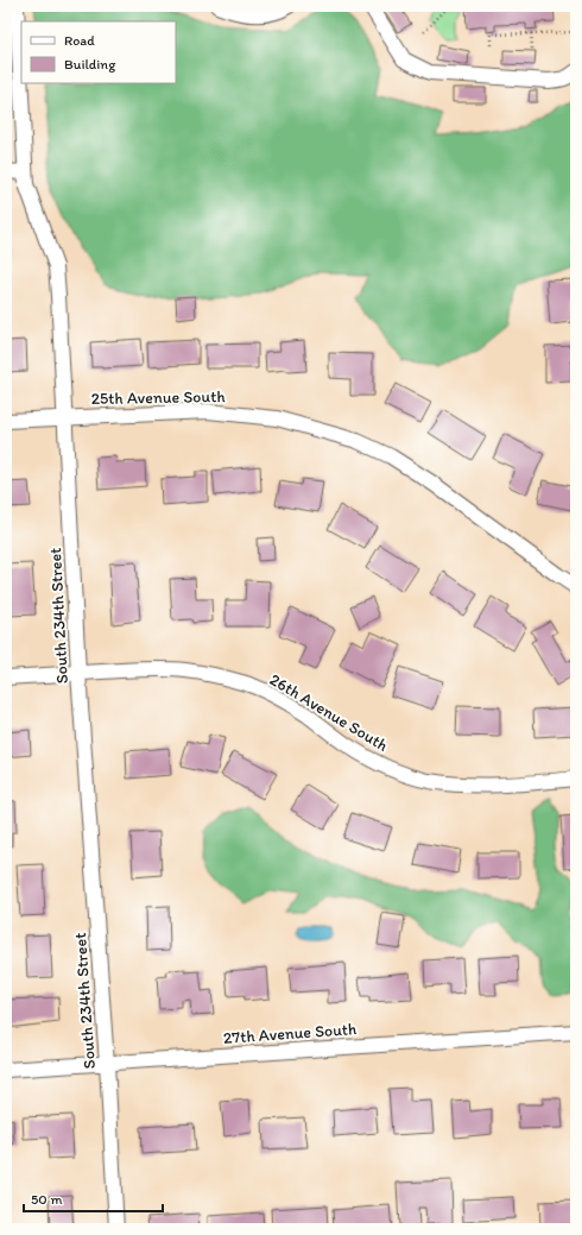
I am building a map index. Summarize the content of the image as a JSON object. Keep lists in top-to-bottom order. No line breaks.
{"streets":{"street":["25th Avenue South","South 234th Street","26th Avenue South","27th Avenue South"]},"crossings":[["25th Avenue South","South 234th Street"],["South 234th Street","26th Avenue South"],["South 234th Street","27th Avenue South"]],"legend":["Road","Building"],"scale_bar":"50 m"}
